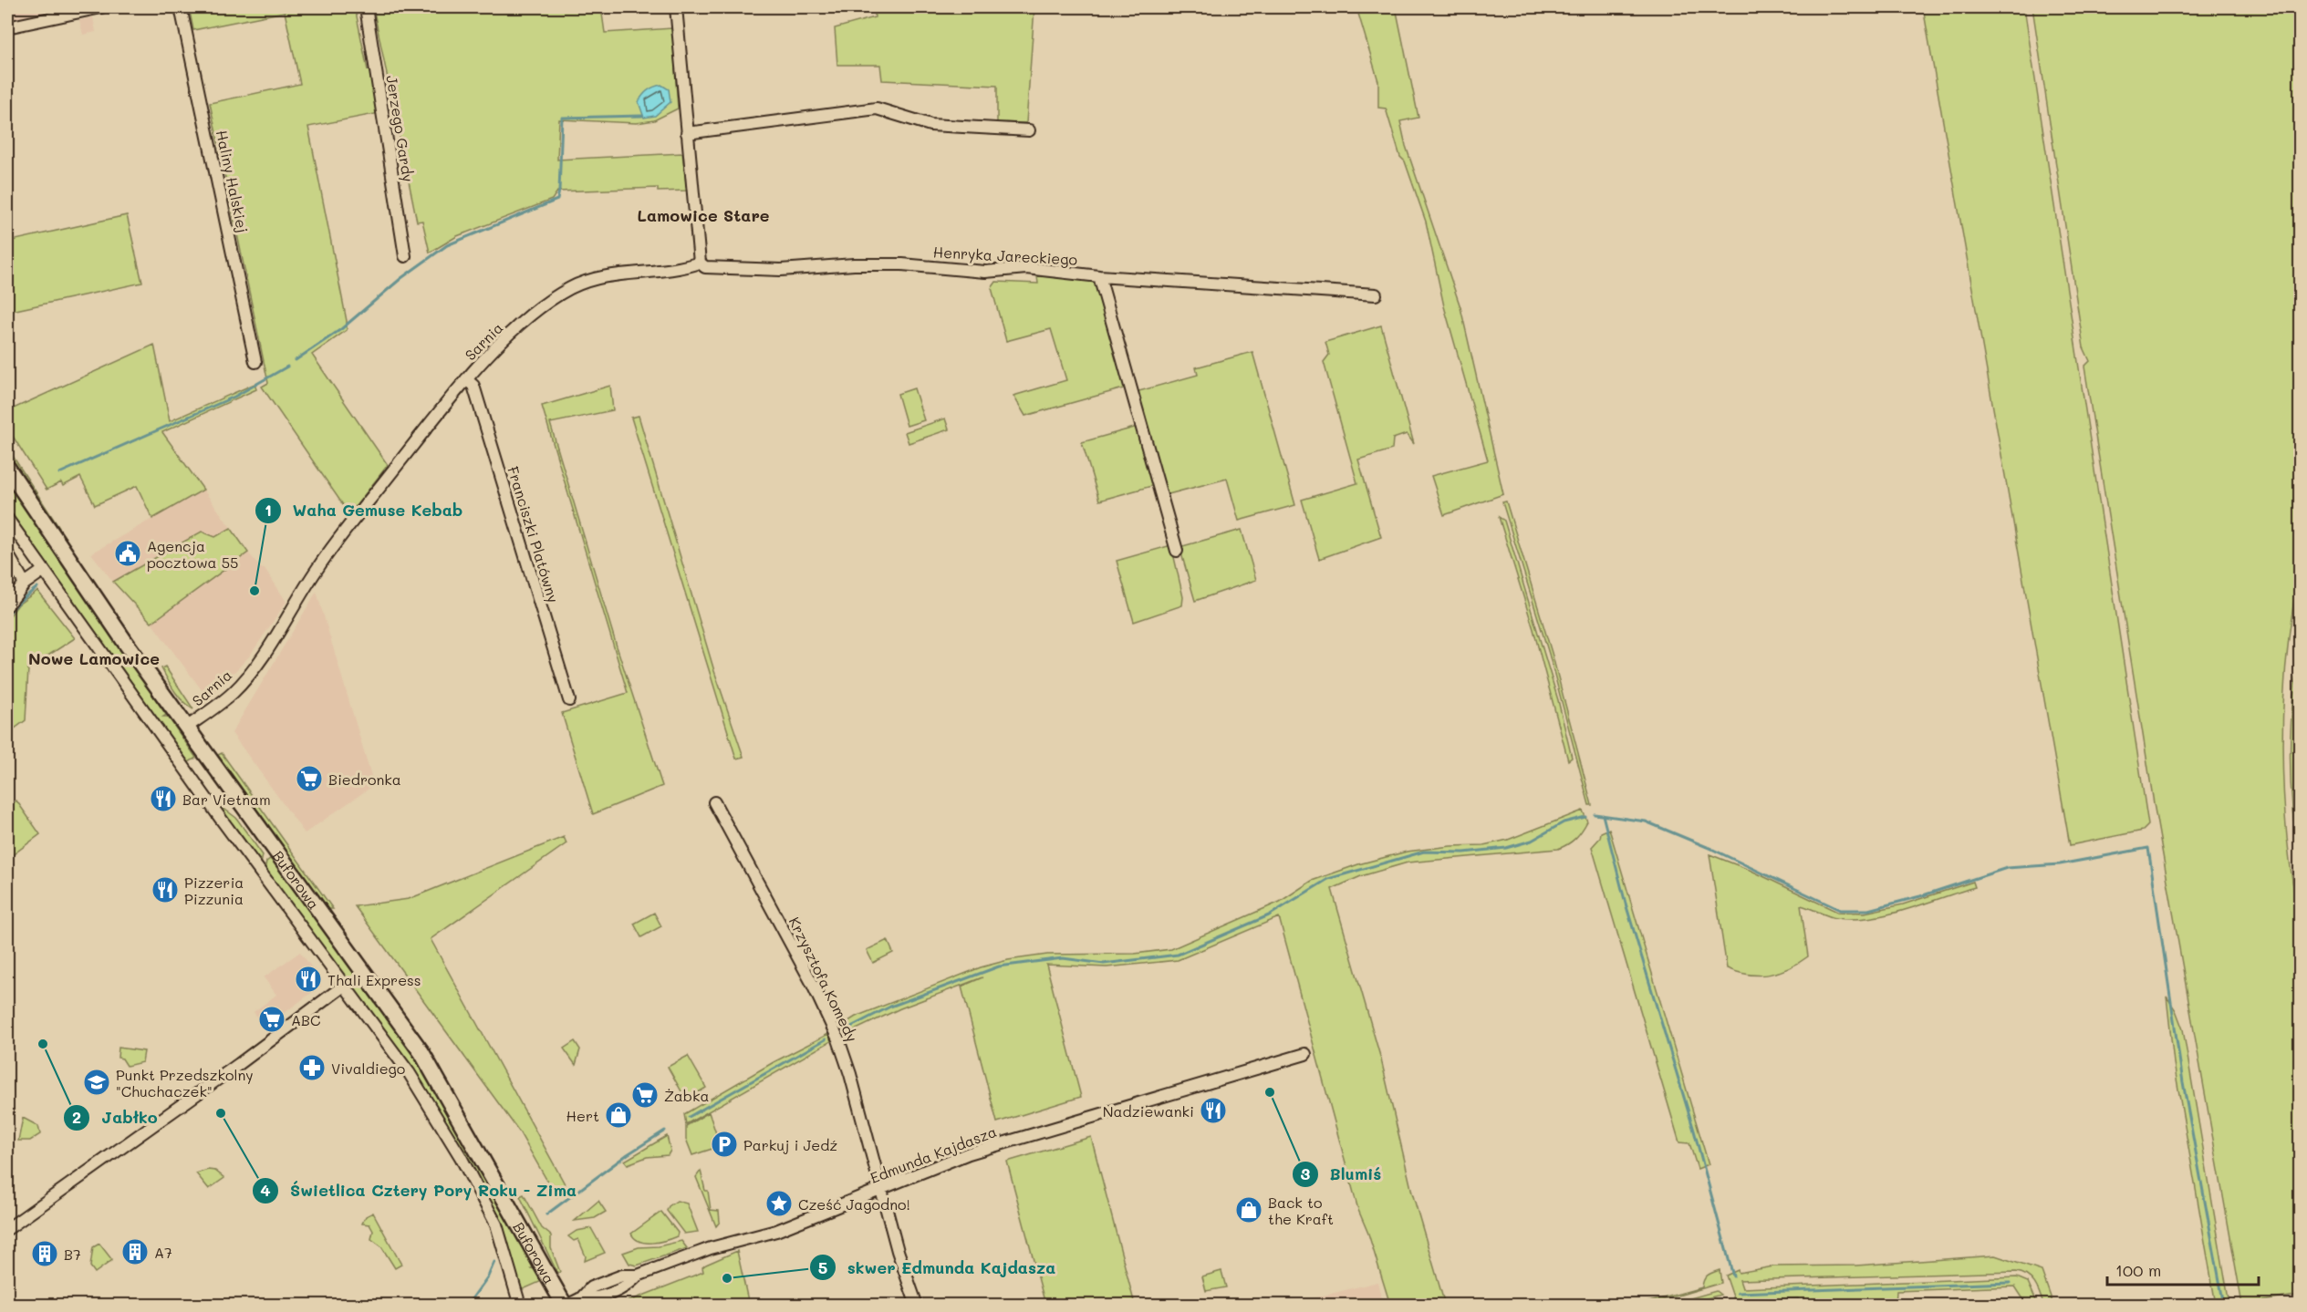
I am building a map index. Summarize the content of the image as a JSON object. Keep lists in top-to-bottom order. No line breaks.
{"streets":{"main road":["Buforowa"],"street":["Jerzego Gardy","Haliny Halskiej","Henryka Jareckiego","Sarnia","Franciszki Platówny","Krzysztofa Komedy","Edmunda Kajdasza"]},"crossings":[["Henryka Jareckiego","Sarnia"],["Sarnia","Franciszki Platówny"],["Sarnia","Buforowa"],["Buforowa","Edmunda Kajdasza"],["Krzysztofa Komedy","Edmunda Kajdasza"]],"districts":["Lamowice Stare","Nowe Lamowice"],"places":{"public building":["Agencja pocztowa 55"],"other":["Waha Gemuse Kebab","Jabłko","Blumiś","Świetlica Cztery Pory Roku - Zima","skwer Edmunda Kajdasza"],"supermarket":["Biedronka","ABC","Żabka"],"restaurant":["Bar Vietnam","Pizzeria Pizzunia","Thali Express","Nadziewanki"],"pharmacy":["Vivaldiego"],"school or university":["Punkt Przedszkolny \"Chuchaczek\""],"shop":["Hert","Back to the Kraft"],"parking":["Parkuj i Jedź"],"place":["Cześć Jagodno!"],"building":["A7","B7"]},"scale_bar":"100 m"}
